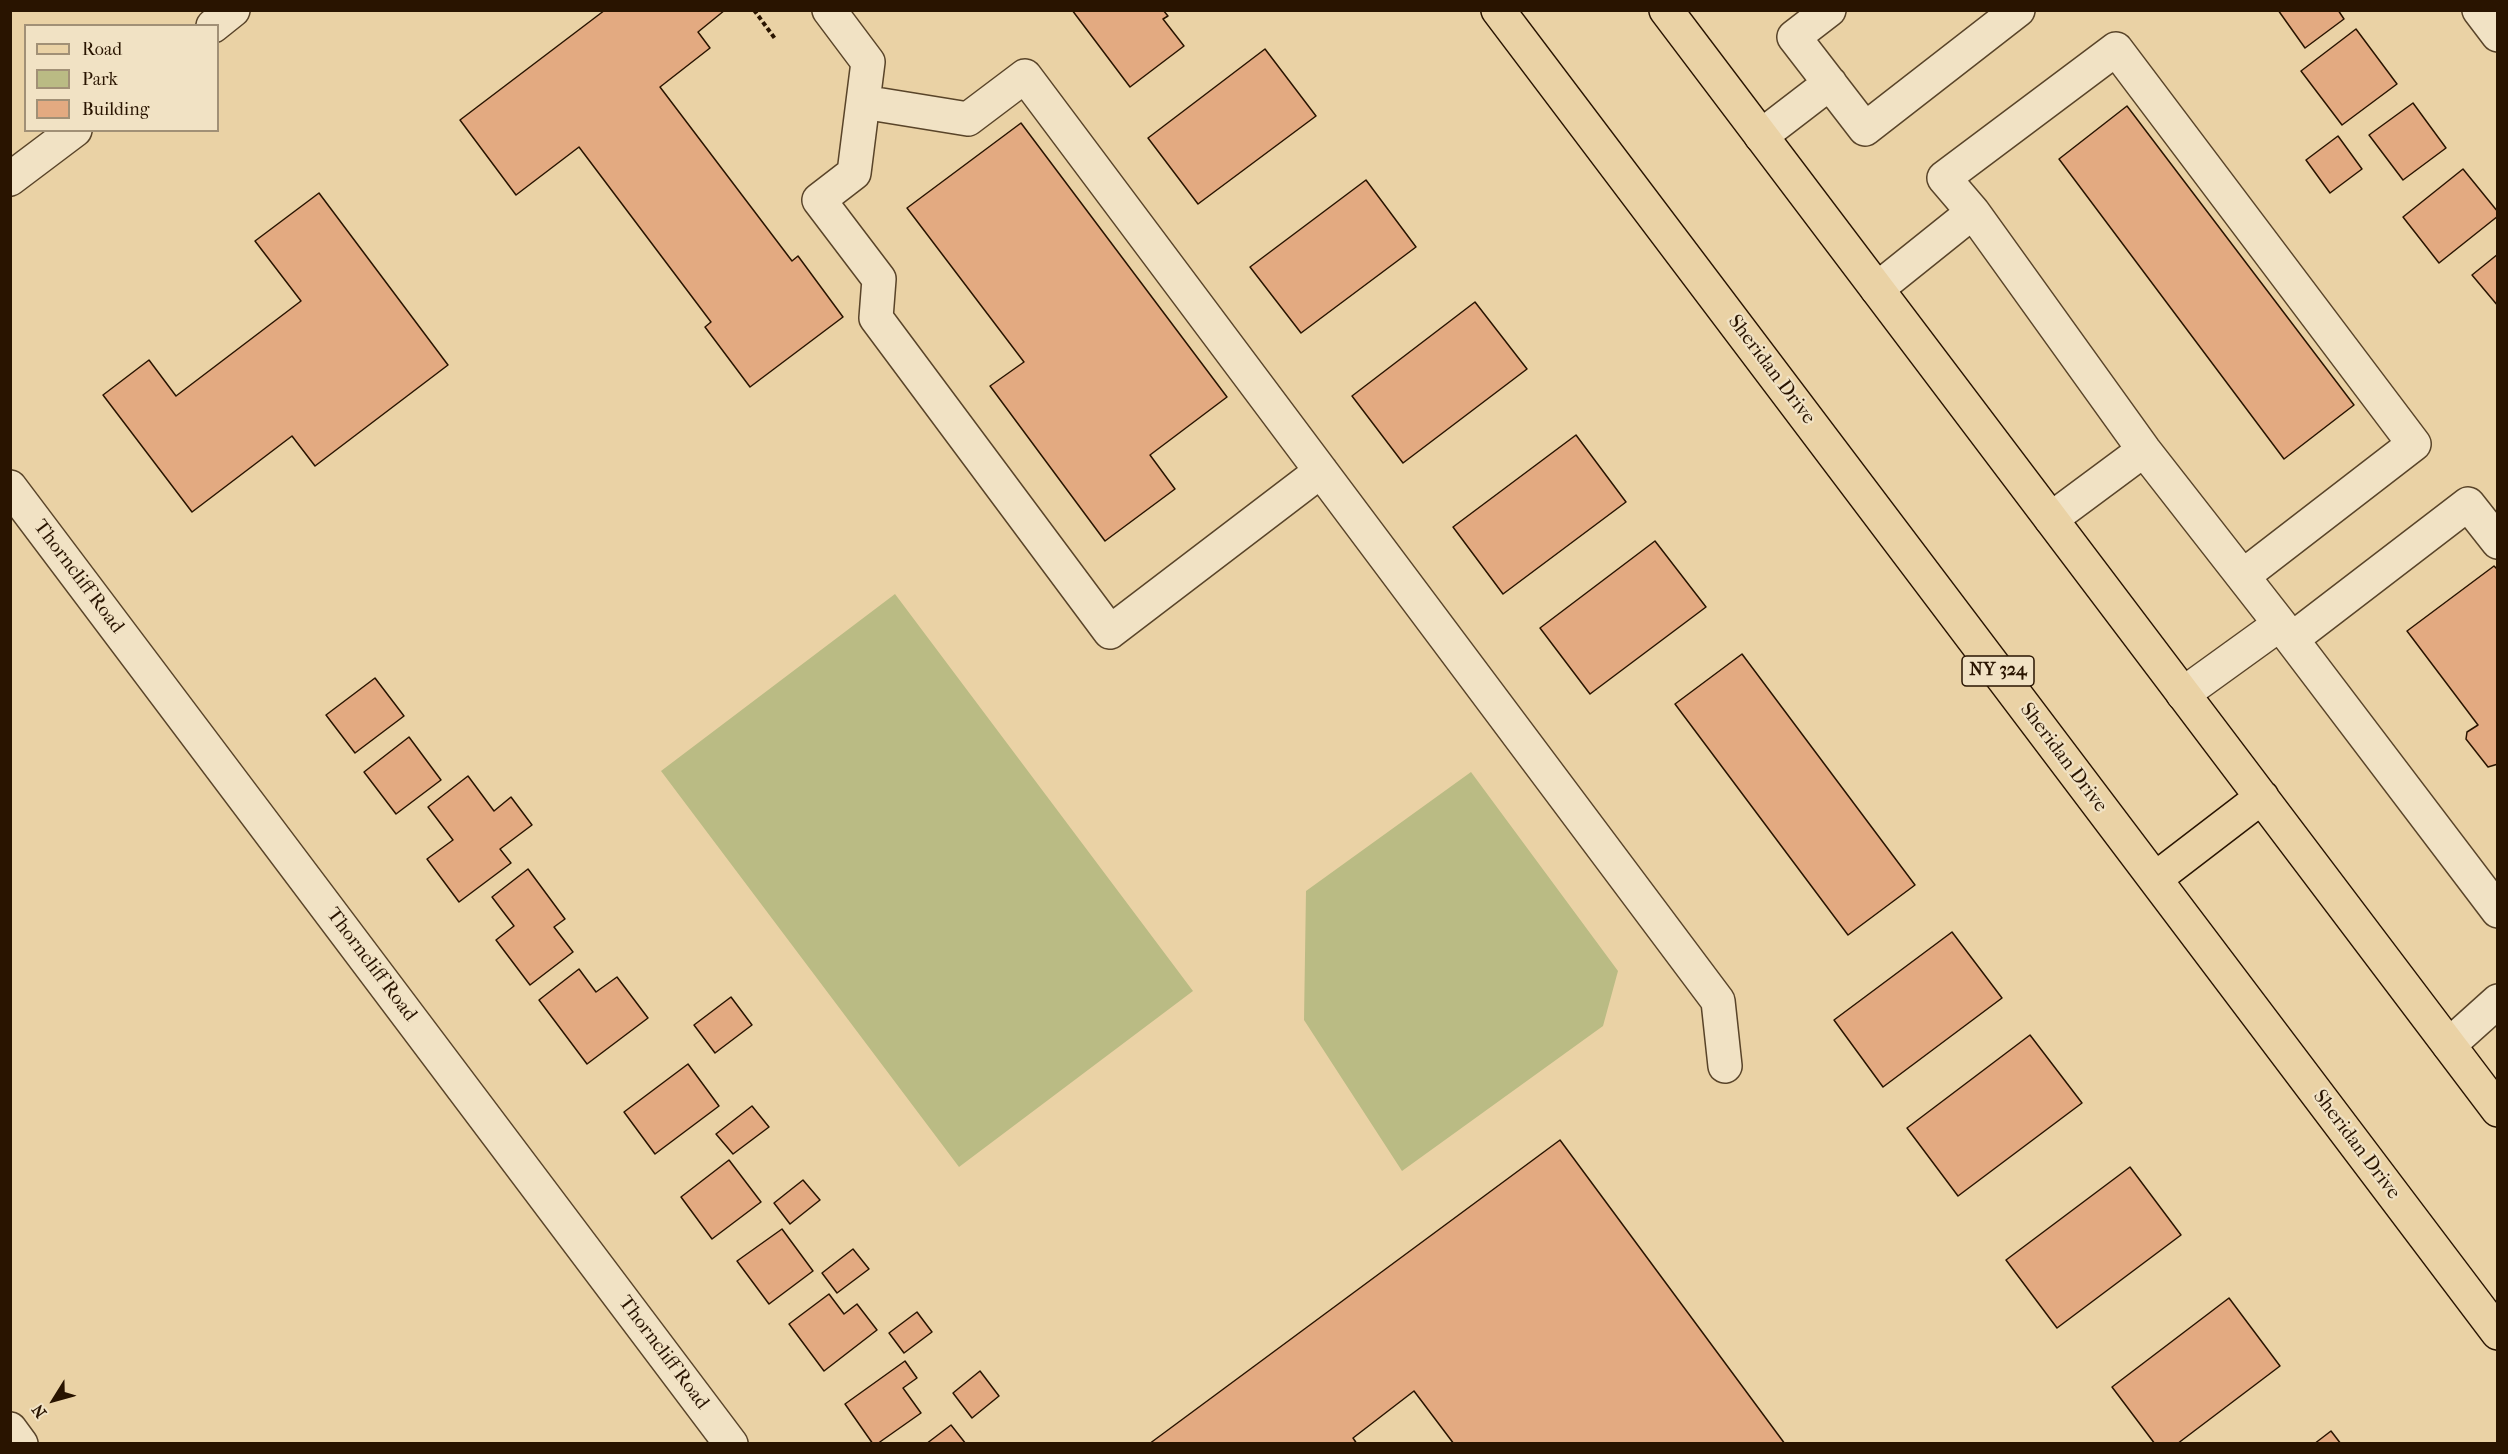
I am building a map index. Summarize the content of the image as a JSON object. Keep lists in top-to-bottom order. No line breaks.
{"streets":{"main road":["Sheridan Drive","NY 324"],"street":["Thorncliff Road"]},"legend":["Road","Park","Building"],"north":"bottom left"}
